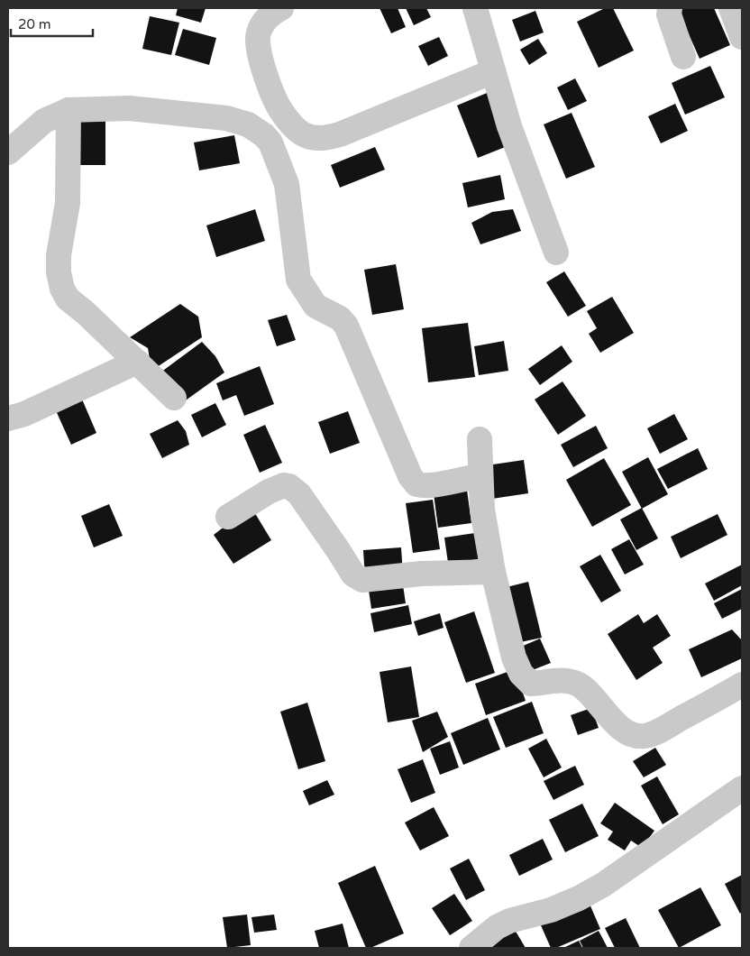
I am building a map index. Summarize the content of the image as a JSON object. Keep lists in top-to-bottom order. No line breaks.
{"scale_bar":"20 m"}
